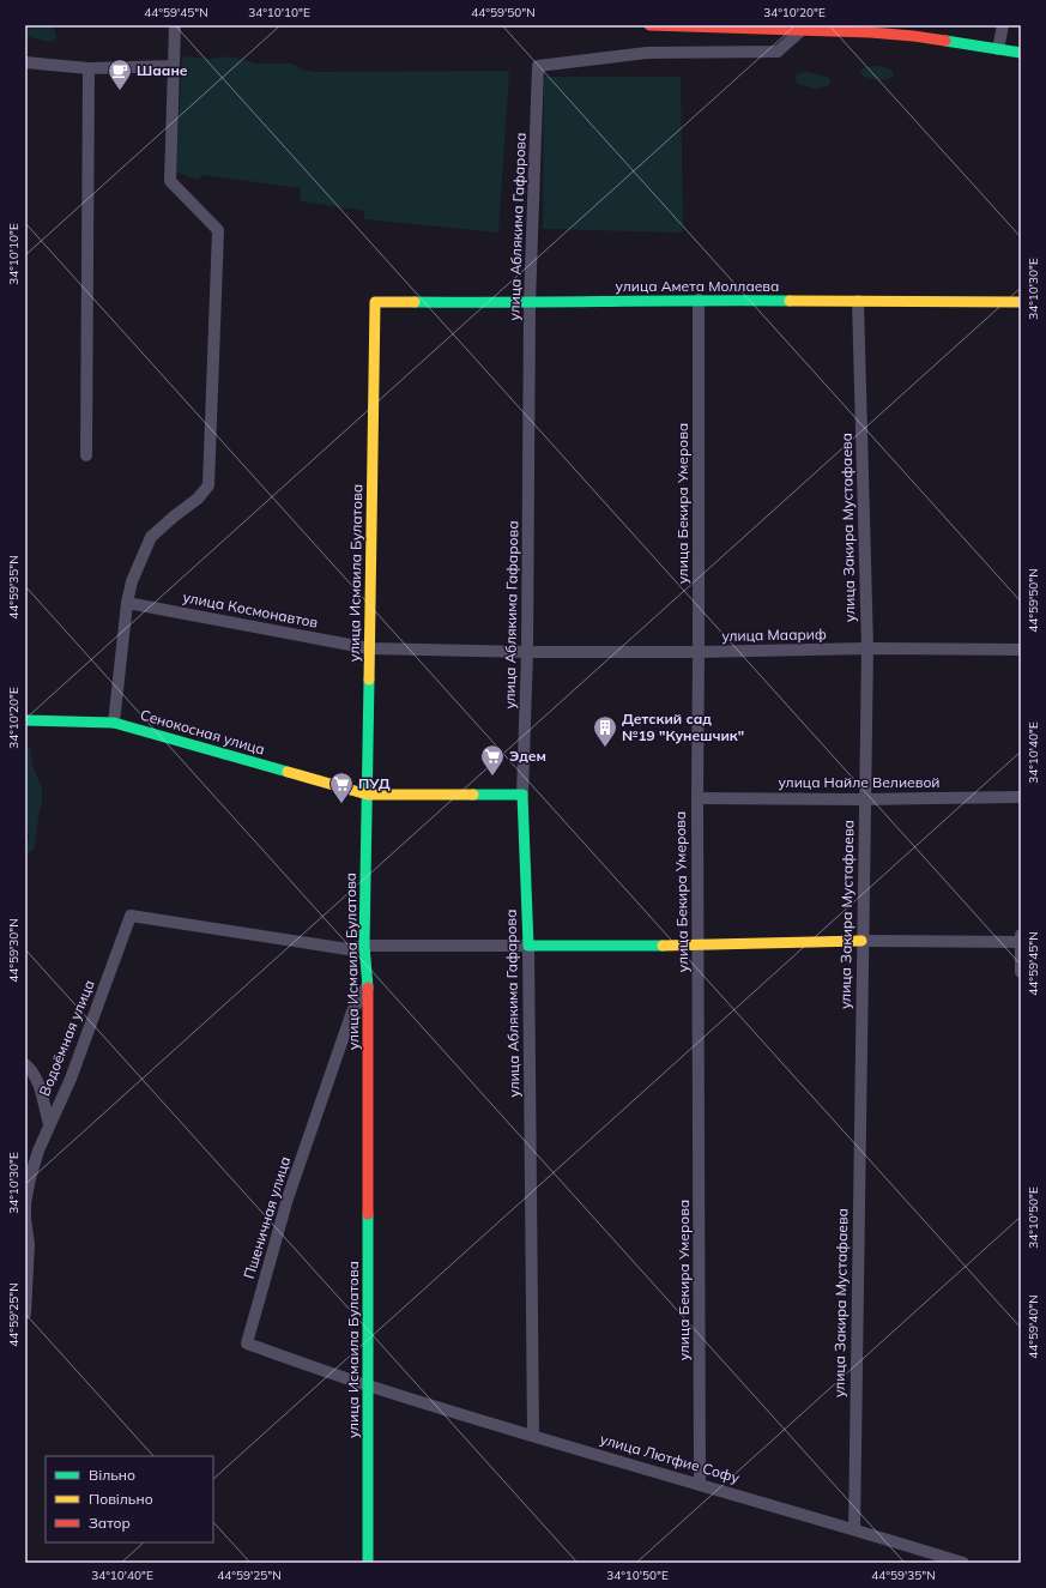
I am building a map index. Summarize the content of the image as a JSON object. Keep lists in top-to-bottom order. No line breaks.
{"streets":{"street":["улица Аблякима Гафарова","улица Амета Моллаева","улица Бекира Умерова","улица Закира Мустафаева","улица Исмаила Булатова","улица Космонавтов","улица Маариф","Сенокосная улица","улица Найле Велиевой","Водоёмная улица","Пшеничная улица","улица Лютфие Софу"]},"crossings":[["улица Аблякима Гафарова","улица Амета Моллаева"],["улица Аблякима Гафарова","улица Космонавтов"],["улица Аблякима Гафарова","улица Маариф"],["улица Аблякима Гафарова","улица Лютфие Софу"],["улица Амета Моллаева","улица Бекира Умерова"],["улица Амета Моллаева","улица Закира Мустафаева"],["улица Амета Моллаева","улица Исмаила Булатова"],["улица Бекира Умерова","улица Маариф"],["улица Бекира Умерова","улица Найле Велиевой"],["улица Бекира Умерова","улица Лютфие Софу"],["улица Закира Мустафаева","улица Маариф"],["улица Закира Мустафаева","улица Найле Велиевой"],["улица Закира Мустафаева","улица Лютфие Софу"],["улица Исмаила Булатова","улица Космонавтов"],["улица Исмаила Булатова","Сенокосная улица"],["улица Исмаила Булатова","Водоёмная улица"],["улица Исмаила Булатова","Пшеничная улица"],["улица Исмаила Булатова","улица Лютфие Софу"],["улица Космонавтов","улица Маариф"],["Пшеничная улица","улица Лютфие Софу"]],"places":{"cafe":["Шаане"],"building":["Детский сад №19 \"Кунешчик\""],"supermarket":["Эдем","ПУД"]},"legend":["Вільно","Повільно","Затор"],"coordinates":["44°59'45\"N","34°10'10\"E","44°59'50\"N","34°10'20\"E","34°10'30\"E","44°59'35\"N","34°10'40\"E","44°59'30\"N","34°10'50\"E","44°59'25\"N","44°59'40\"N"]}
